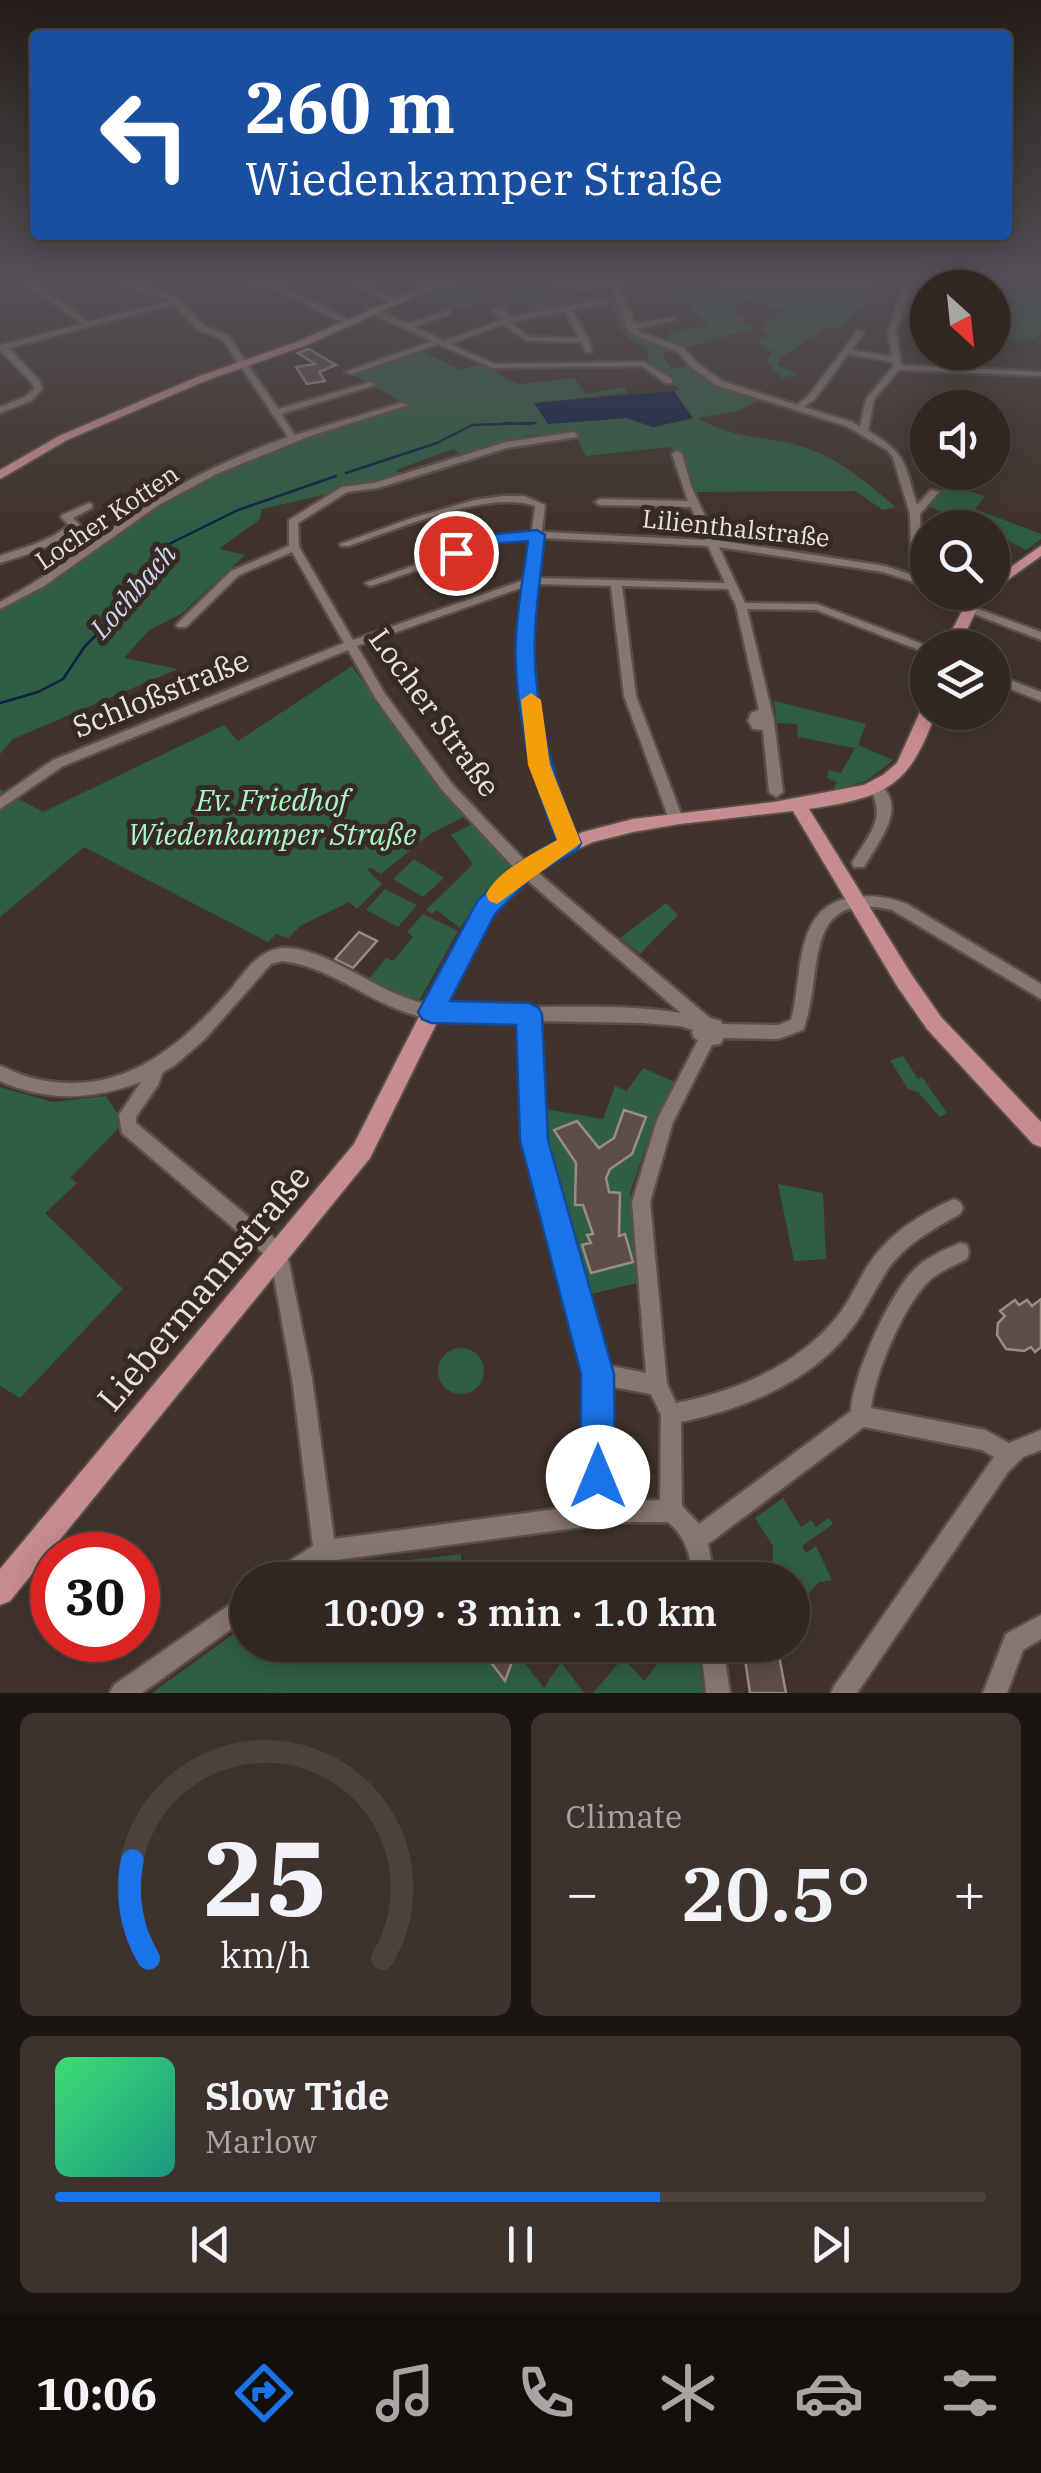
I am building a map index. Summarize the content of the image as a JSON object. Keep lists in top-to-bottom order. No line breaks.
{"streets":{"main road":["Liebermannstraße"],"street":["Locher Kotten","Lilienthalstraße","Schloßstraße","Locher Straße"]},"crossings":[["Schloßstraße","Locher Straße"],["Locher Straße","Liebermannstraße"]],"water":["Lochbach"],"parks":["Ev. Friedhof Wiedenkamper Straße"],"north":"bottom right","page":{"turn":["260 m","Wiedenkamper Straße"],"limit":"30","trip":"10:09 · 3 min · 1.0 km","tile":"Climate","heat":["−","20.5°","+"],"song":["Slow Tide","Marlow"],"tabs":"10:06","gauge":["25","km/h"]}}
